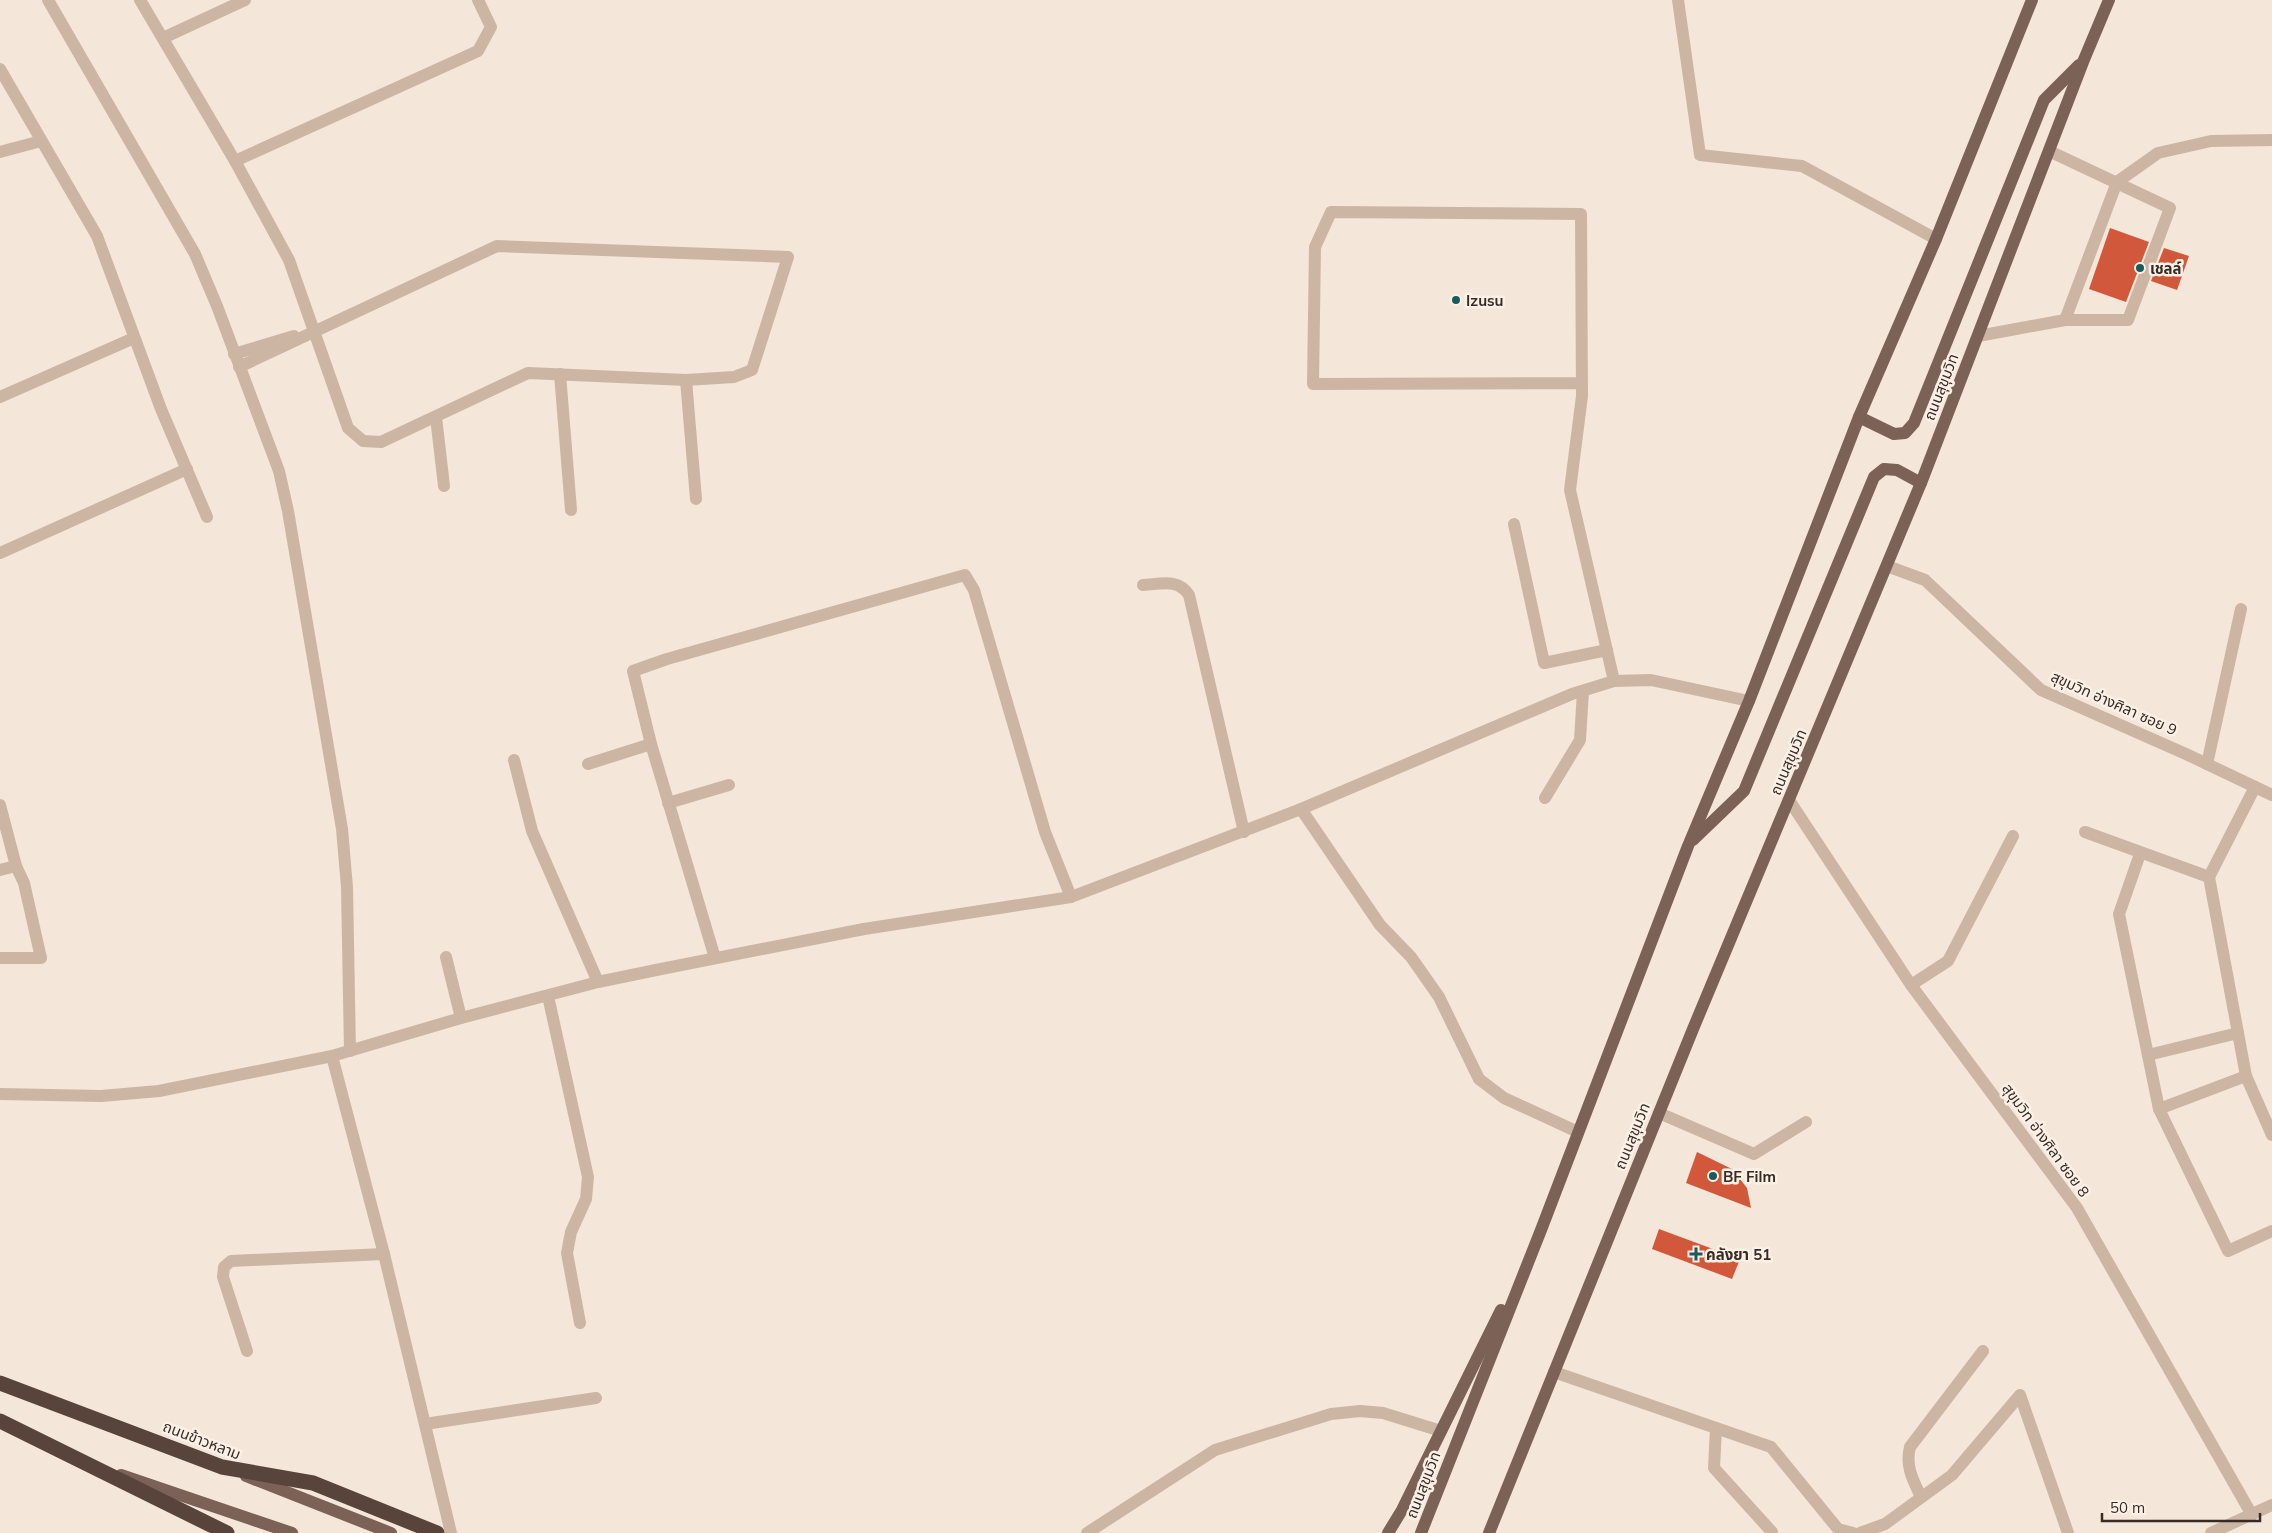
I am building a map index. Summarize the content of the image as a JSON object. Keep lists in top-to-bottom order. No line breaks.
{"streets":{"highway":["ถนนข้าวหลาม"],"main road":["ถนนสุขุมวิท"],"street":["สุขุมวิท อ่างศิลา ซอย 9","สุขุมวิท อ่างศิลา ซอย 8"]},"crossings":[["ถนนสุขุมวิท","สุขุมวิท อ่างศิลา ซอย 9"],["ถนนสุขุมวิท","สุขุมวิท อ่างศิลา ซอย 8"]],"places":{"other":["เชลล์","Izusu","BF Film"],"health":["คลังยา 51"]},"scale_bar":"50 m"}
